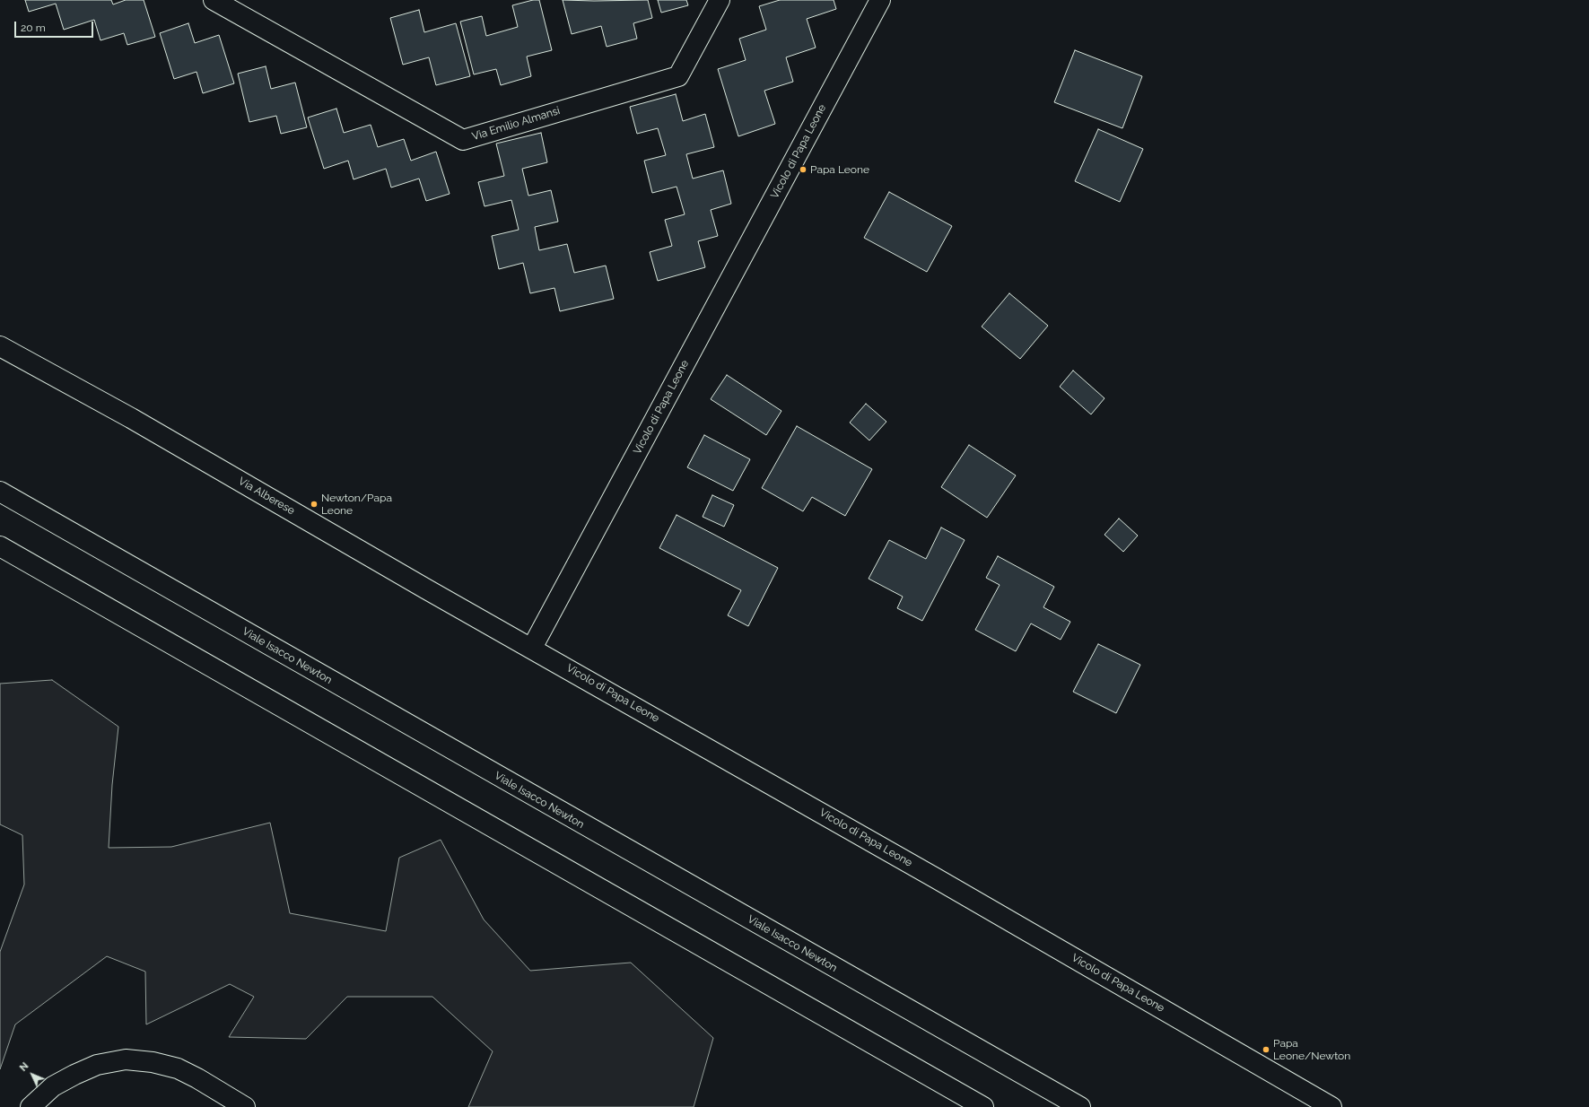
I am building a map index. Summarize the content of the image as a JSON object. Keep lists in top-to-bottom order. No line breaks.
{"streets":{"main road":["Via Emilio Almansi","Vicolo di Papa Leone","Via Alberese","Viale Isacco Newton"]},"crossings":[["Vicolo di Papa Leone","Via Alberese"]],"places":["Papa Leone","Newton/Papa Leone","Papa Leone/Newton"],"scale_bar":"20 m","north":"top left"}
